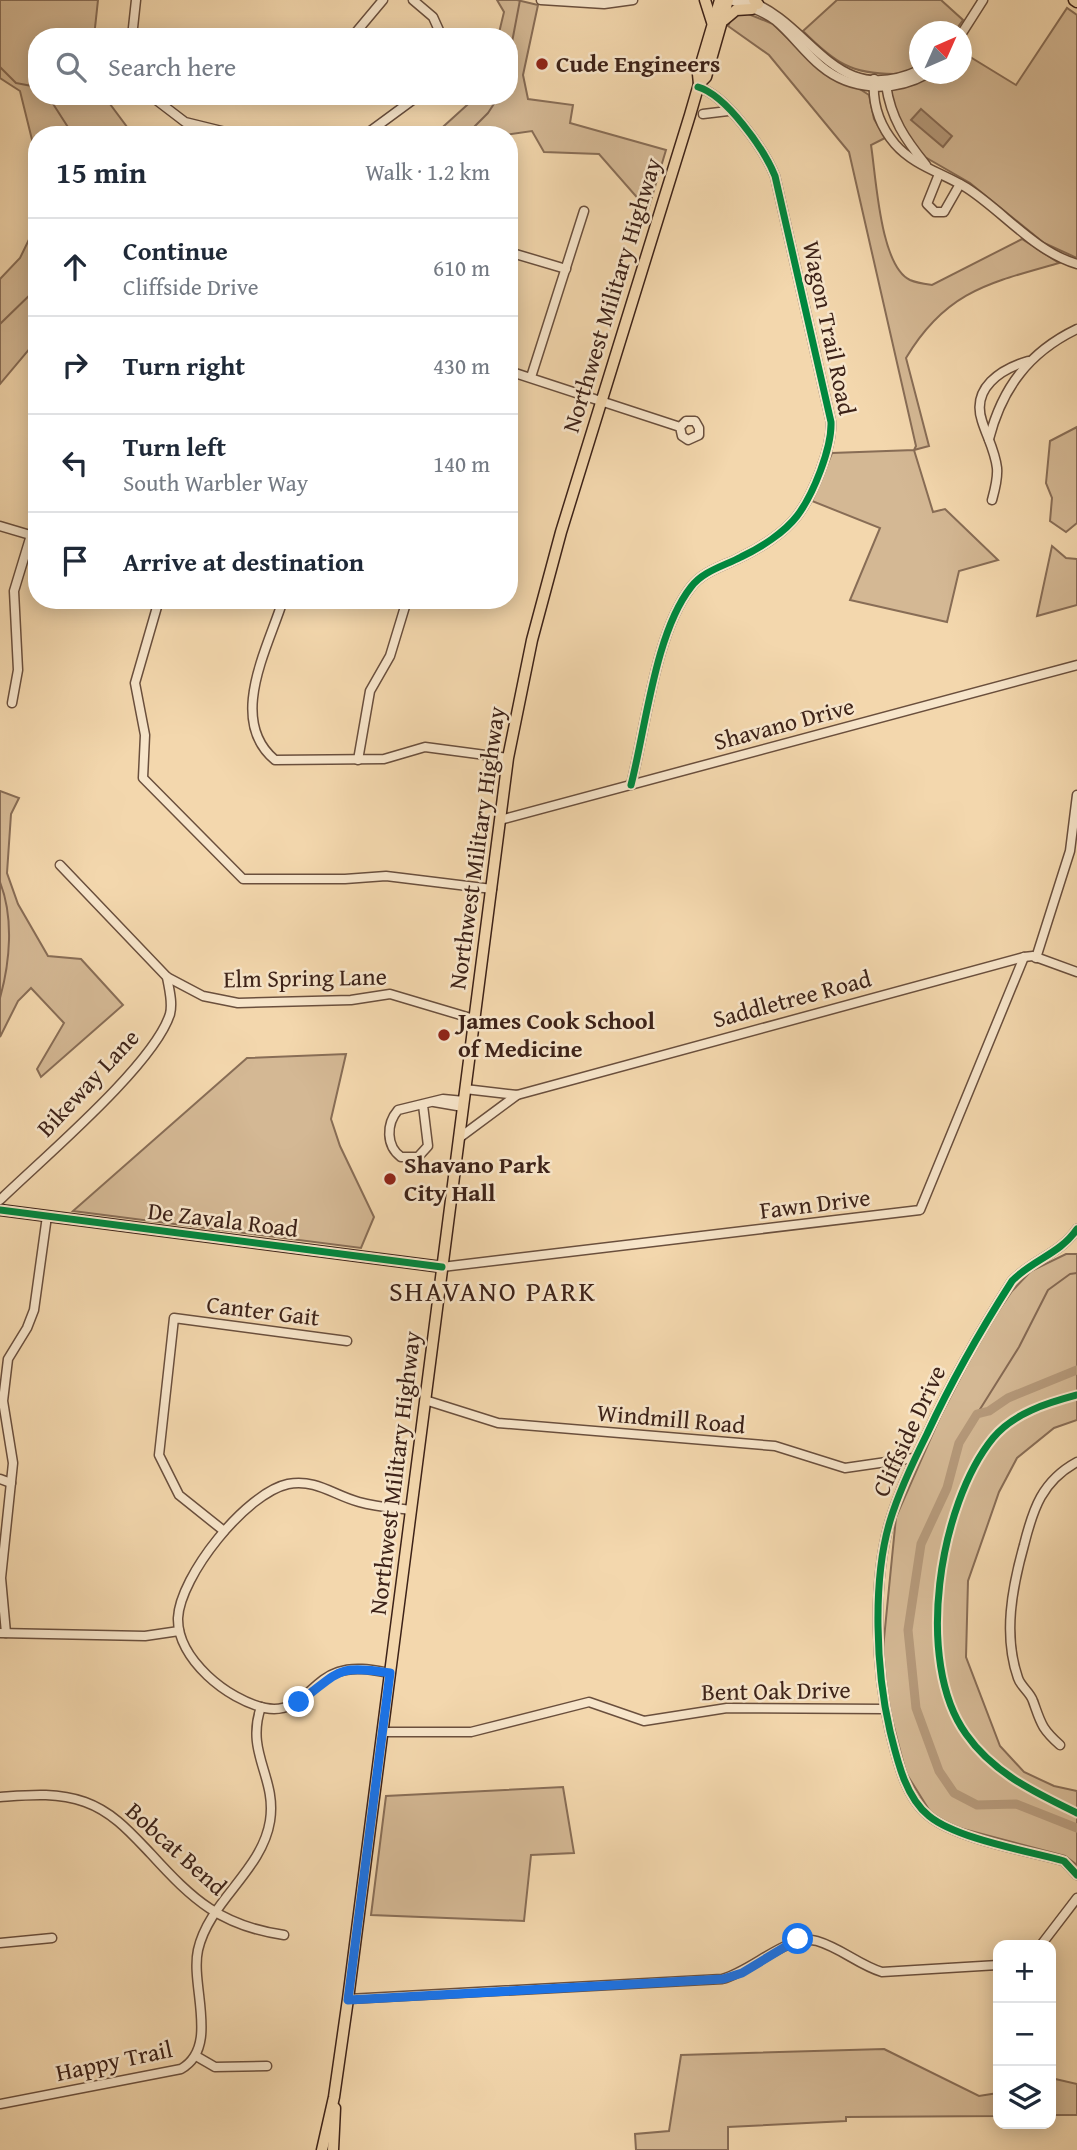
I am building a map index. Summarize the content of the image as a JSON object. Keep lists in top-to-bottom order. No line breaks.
{"streets":{"main road":["Northwest Military Highway","De Zavala Road"],"street":["Wagon Trail Road","Shavano Drive","Elm Spring Lane","Saddletree Road","Bikeway Lane","Fawn Drive","Canter Gait","Windmill Road","Cliffside Drive","Bent Oak Drive","Bobcat Bend","Happy Trail"]},"crossings":[["Northwest Military Highway","Wagon Trail Road"],["Northwest Military Highway","Shavano Drive"],["Northwest Military Highway","Elm Spring Lane"],["Northwest Military Highway","Saddletree Road"],["Northwest Military Highway","Fawn Drive"],["Northwest Military Highway","De Zavala Road"],["Northwest Military Highway","Canter Gait"],["Northwest Military Highway","Windmill Road"],["Northwest Military Highway","Bent Oak Drive"],["Northwest Military Highway","Happy Trail"],["Wagon Trail Road","Shavano Drive"],["Elm Spring Lane","Bikeway Lane"],["Saddletree Road","Fawn Drive"],["Fawn Drive","De Zavala Road"],["Canter Gait","Happy Trail"],["Windmill Road","Cliffside Drive"],["Cliffside Drive","Bent Oak Drive"],["Bobcat Bend","Happy Trail"]],"districts":["SHAVANO PARK"],"places":["Cude Engineers","James Cook School of Medicine","Shavano Park City Hall"],"north":"top right","page":{"search":"Search here","heading":["15 min","Walk · 1.2 km"],"list":[["Continue","Cliffside Drive","610 m"],["Turn right","430 m"],["Turn left","South Warbler Way","140 m"],"Arrive at destination"],"map_buttons":["+","−"]}}
